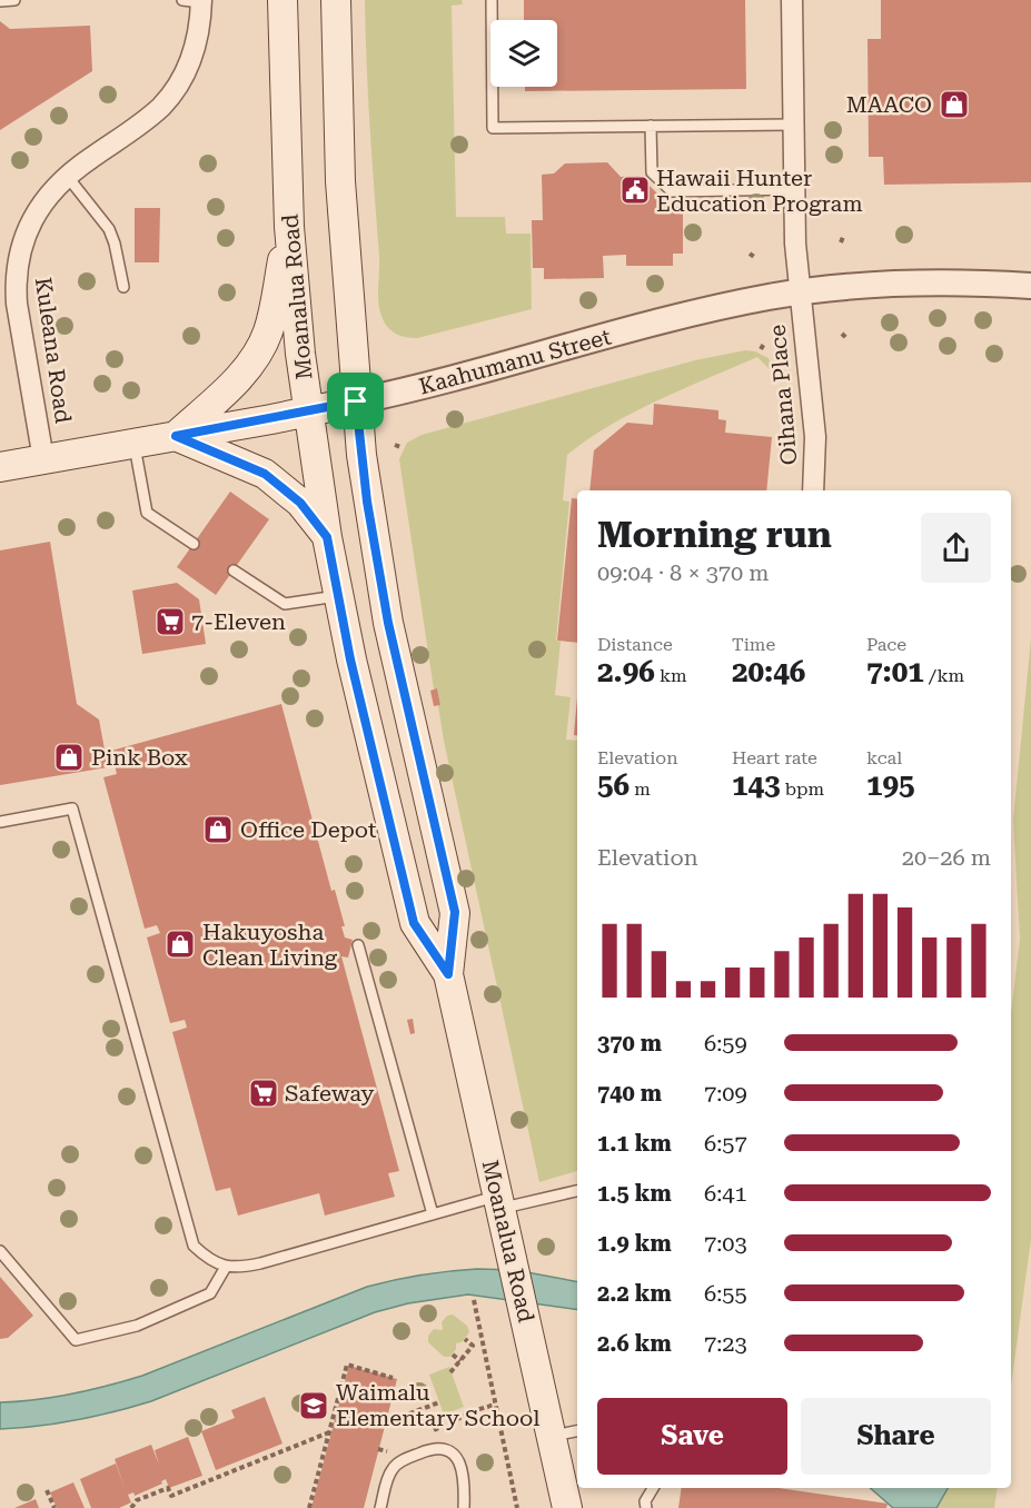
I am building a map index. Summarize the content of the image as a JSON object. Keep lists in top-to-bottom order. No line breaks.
{"streets":{"main road":["Moanalua Road","Kaahumanu Street"],"street":["Kuleana Road","Oihana Place"]},"crossings":[["Moanalua Road","Kaahumanu Street"],["Kuleana Road","Kaahumanu Street"],["Kaahumanu Street","Oihana Place"]],"places":{"shop":["MAACO","Pink Box","Office Depot","Hakuyosha Clean Living"],"public building":["Hawaii Hunter Education Program"],"supermarket":["7-Eleven","Safeway"],"school or university":["Waimalu Elementary School"]},"page":{"heading":["Morning run","09:04 · 8 × 370 m"],"stats":[["Distance","2.96 km"],["Time","20:46"],["Pace","7:01 /km"],["Elevation","56 m"],["Heart rate","143 bpm"],["kcal","195"]],"chart":["Elevation","20–26 m"],"list":[{"name":"370 m","note":"6:59"},{"name":"740 m","note":"7:09"},{"name":"1.1 km","note":"6:57"},{"name":"1.5 km","note":"6:41"},{"name":"1.9 km","note":"7:03"},{"name":"2.2 km","note":"6:55"},{"name":"2.6 km","note":"7:23"}],"buttons":["Save","Share"]}}
